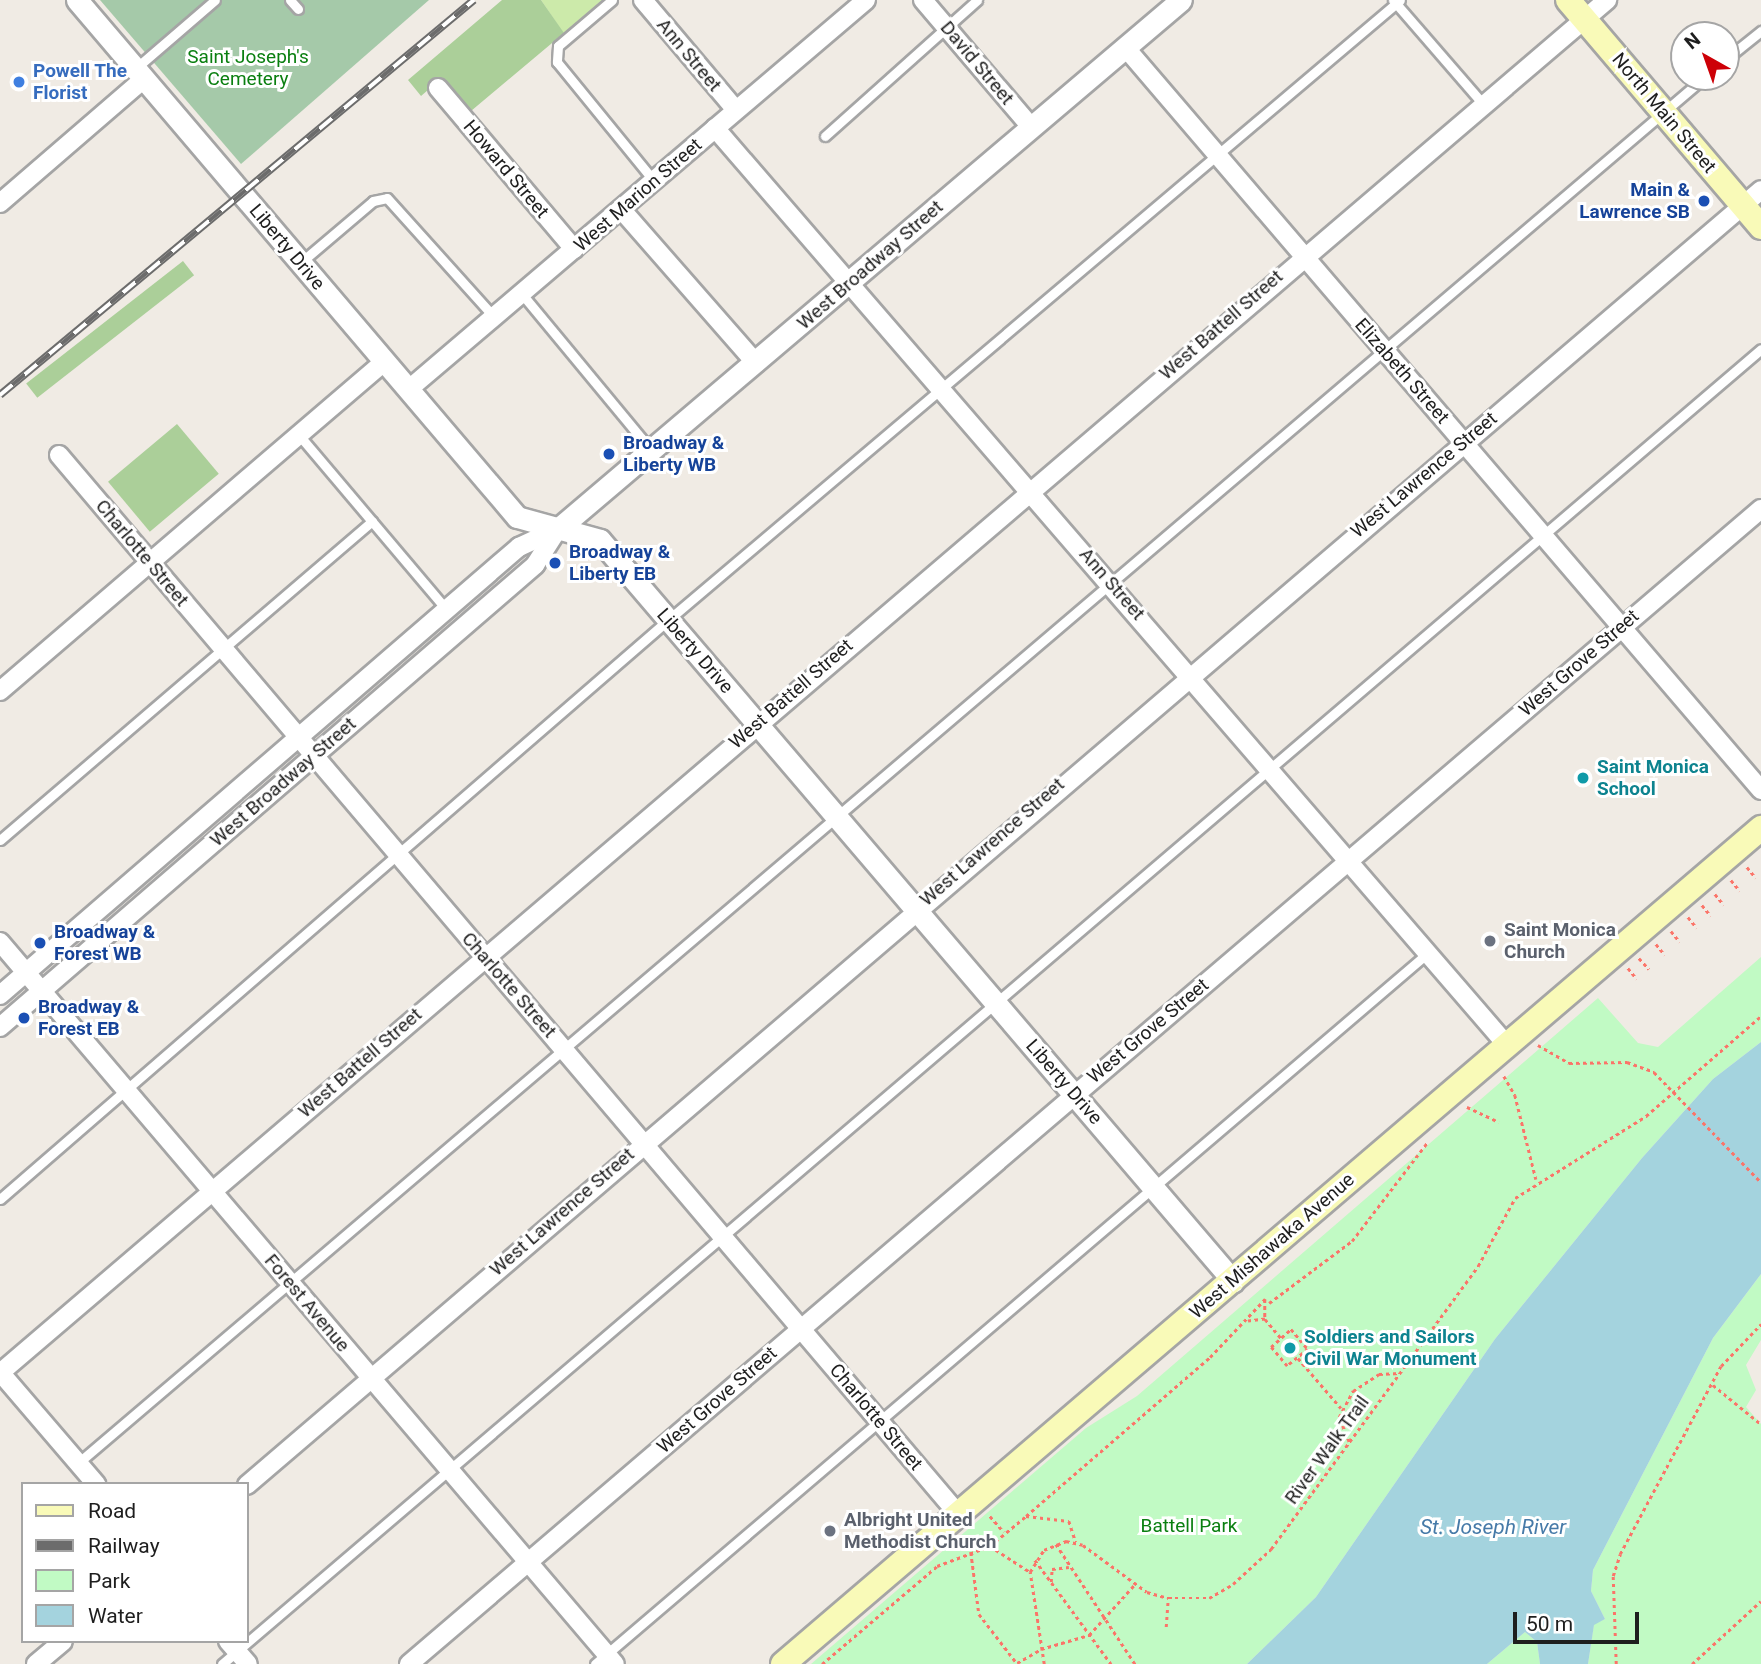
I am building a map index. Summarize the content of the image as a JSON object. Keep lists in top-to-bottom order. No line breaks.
{"streets":{"main road":["North Main Street","West Mishawaka Avenue"],"street":["Ann Street","David Street","Howard Street","West Marion Street","Liberty Drive","West Broadway Street","West Battell Street","Elizabeth Street","West Lawrence Street","Charlotte Street","West Grove Street","Forest Avenue"],"path":["River Walk Trail"]},"crossings":[["Ann Street","West Marion Street"],["Ann Street","West Broadway Street"],["Ann Street","West Battell Street"],["Ann Street","West Lawrence Street"],["Ann Street","West Grove Street"],["Ann Street","West Mishawaka Avenue"],["David Street","West Broadway Street"],["North Main Street","West Battell Street"],["North Main Street","West Lawrence Street"],["Howard Street","West Marion Street"],["West Marion Street","Liberty Drive"],["Liberty Drive","West Broadway Street"],["Liberty Drive","West Battell Street"],["Liberty Drive","West Lawrence Street"],["Liberty Drive","West Grove Street"],["Liberty Drive","West Mishawaka Avenue"],["West Broadway Street","Elizabeth Street"],["West Broadway Street","Charlotte Street"],["West Broadway Street","Forest Avenue"],["West Battell Street","Elizabeth Street"],["West Battell Street","Charlotte Street"],["West Battell Street","Forest Avenue"],["Elizabeth Street","West Lawrence Street"],["Elizabeth Street","West Grove Street"],["West Lawrence Street","Charlotte Street"],["West Lawrence Street","Forest Avenue"],["Charlotte Street","West Grove Street"],["Charlotte Street","West Mishawaka Avenue"],["West Grove Street","Forest Avenue"]],"water":["St. Joseph River"],"parks":["Saint Joseph's Cemetery","Battell Park"],"places":["Powell The Florist","Main & Lawrence SB","Broadway & Liberty WB","Broadway & Liberty EB","Saint Monica School","Saint Monica Church","Broadway & Forest WB","Broadway & Forest EB","Soldiers and Sailors Civil War Monument","Albright United Methodist Church"],"legend":["Road","Railway","Park","Water"],"scale_bar":"50 m","north":"top left"}
